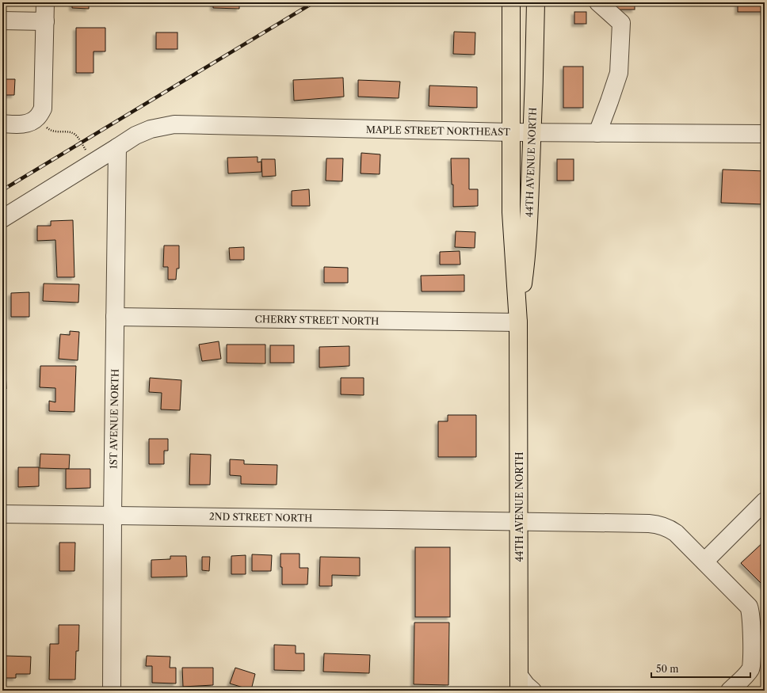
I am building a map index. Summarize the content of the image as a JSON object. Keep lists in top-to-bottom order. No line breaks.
{"streets":{"main road":["44TH AVENUE NORTH"],"street":["MAPLE STREET NORTHEAST","CHERRY STREET NORTH","1ST AVENUE NORTH","2ND STREET NORTH"]},"crossings":[["MAPLE STREET NORTHEAST","44TH AVENUE NORTH"],["MAPLE STREET NORTHEAST","1ST AVENUE NORTH"],["44TH AVENUE NORTH","CHERRY STREET NORTH"],["44TH AVENUE NORTH","2ND STREET NORTH"],["CHERRY STREET NORTH","1ST AVENUE NORTH"],["1ST AVENUE NORTH","2ND STREET NORTH"]],"scale_bar":"50 m"}
